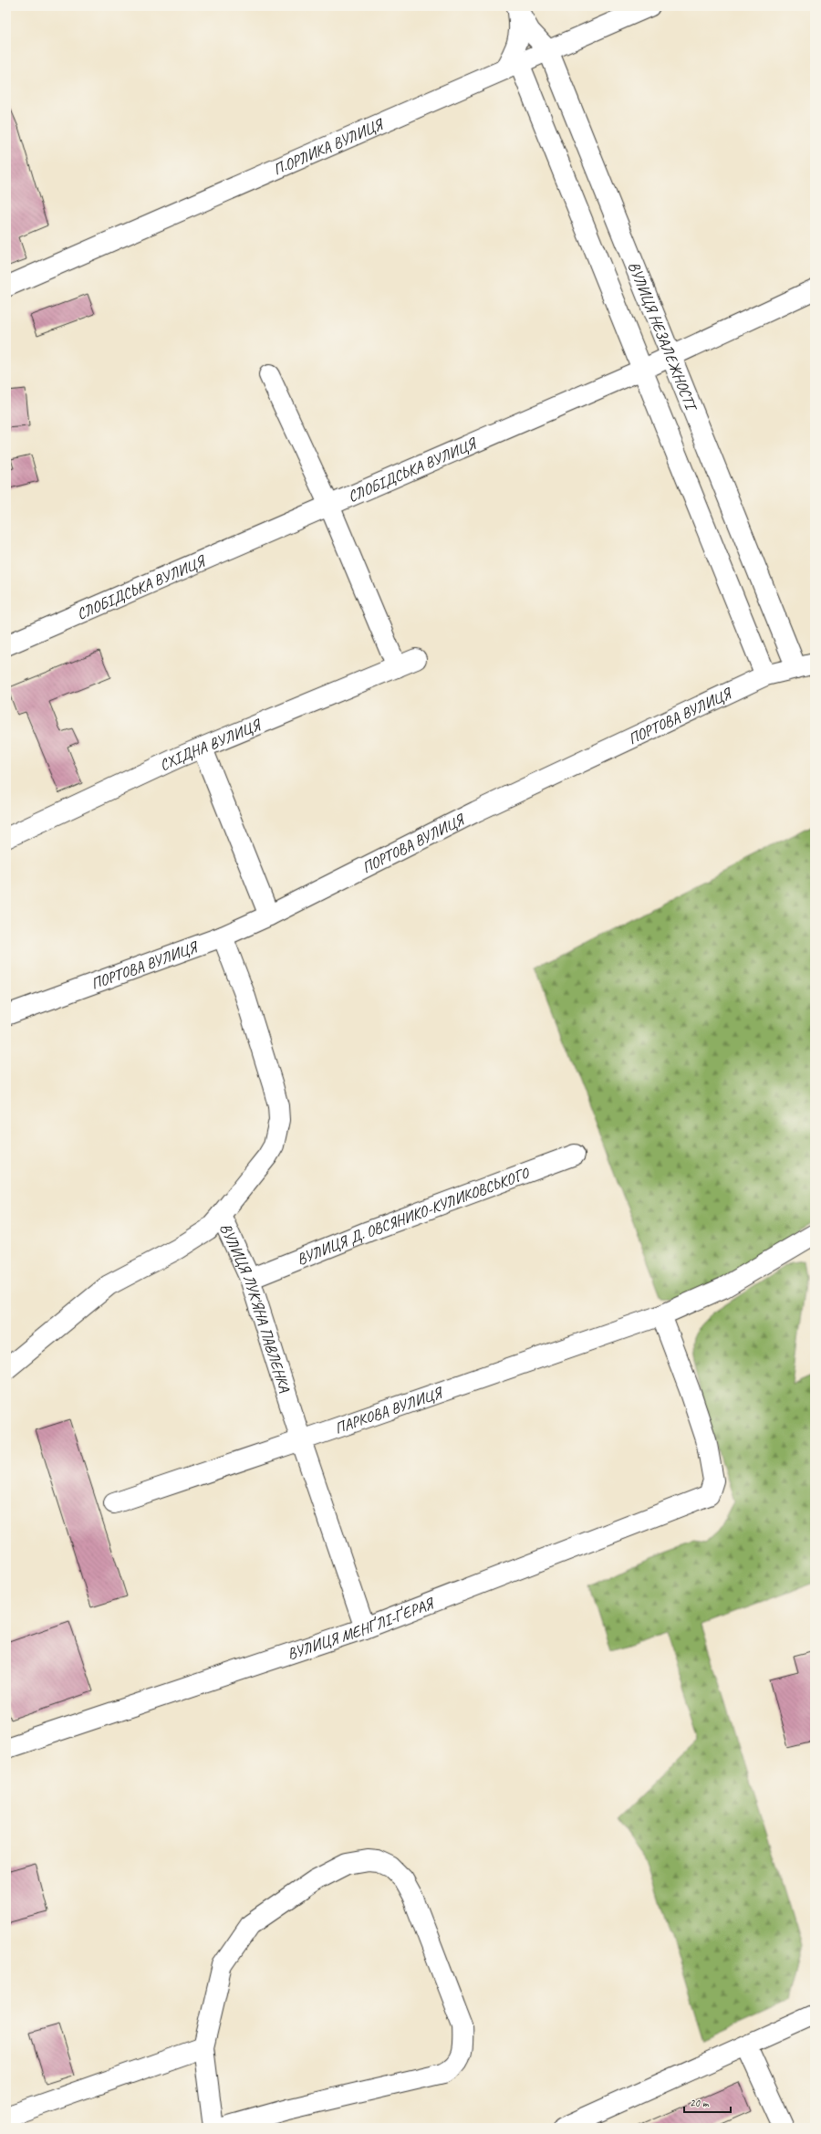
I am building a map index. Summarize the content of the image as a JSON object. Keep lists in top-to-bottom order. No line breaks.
{"streets":{"street":["П.ОРЛИКА ВУЛИЦЯ","ВУЛИЦЯ НЕЗАЛЕЖНОСТІ","СЛОБІДСЬКА ВУЛИЦЯ","ПОРТОВА ВУЛИЦЯ","СХІДНА ВУЛИЦЯ","ВУЛИЦЯ Д. ОВСЯНИКО-КУЛИКОВСЬКОГО","ВУЛИЦЯ ЛУК'ЯНА ПАВЛЕНКА","ПАРКОВА ВУЛИЦЯ","ВУЛИЦЯ МЕНҐЛІ-ҐЕРАЯ"]},"crossings":[["П.ОРЛИКА ВУЛИЦЯ","ВУЛИЦЯ НЕЗАЛЕЖНОСТІ"],["ВУЛИЦЯ НЕЗАЛЕЖНОСТІ","СЛОБІДСЬКА ВУЛИЦЯ"],["ВУЛИЦЯ НЕЗАЛЕЖНОСТІ","ПОРТОВА ВУЛИЦЯ"],["ПОРТОВА ВУЛИЦЯ","ВУЛИЦЯ ЛУК'ЯНА ПАВЛЕНКА"],["ВУЛИЦЯ Д. ОВСЯНИКО-КУЛИКОВСЬКОГО","ВУЛИЦЯ ЛУК'ЯНА ПАВЛЕНКА"],["ВУЛИЦЯ ЛУК'ЯНА ПАВЛЕНКА","ПАРКОВА ВУЛИЦЯ"],["ВУЛИЦЯ ЛУК'ЯНА ПАВЛЕНКА","ВУЛИЦЯ МЕНҐЛІ-ҐЕРАЯ"],["ПАРКОВА ВУЛИЦЯ","ВУЛИЦЯ МЕНҐЛІ-ҐЕРАЯ"]],"scale_bar":"20 m"}
